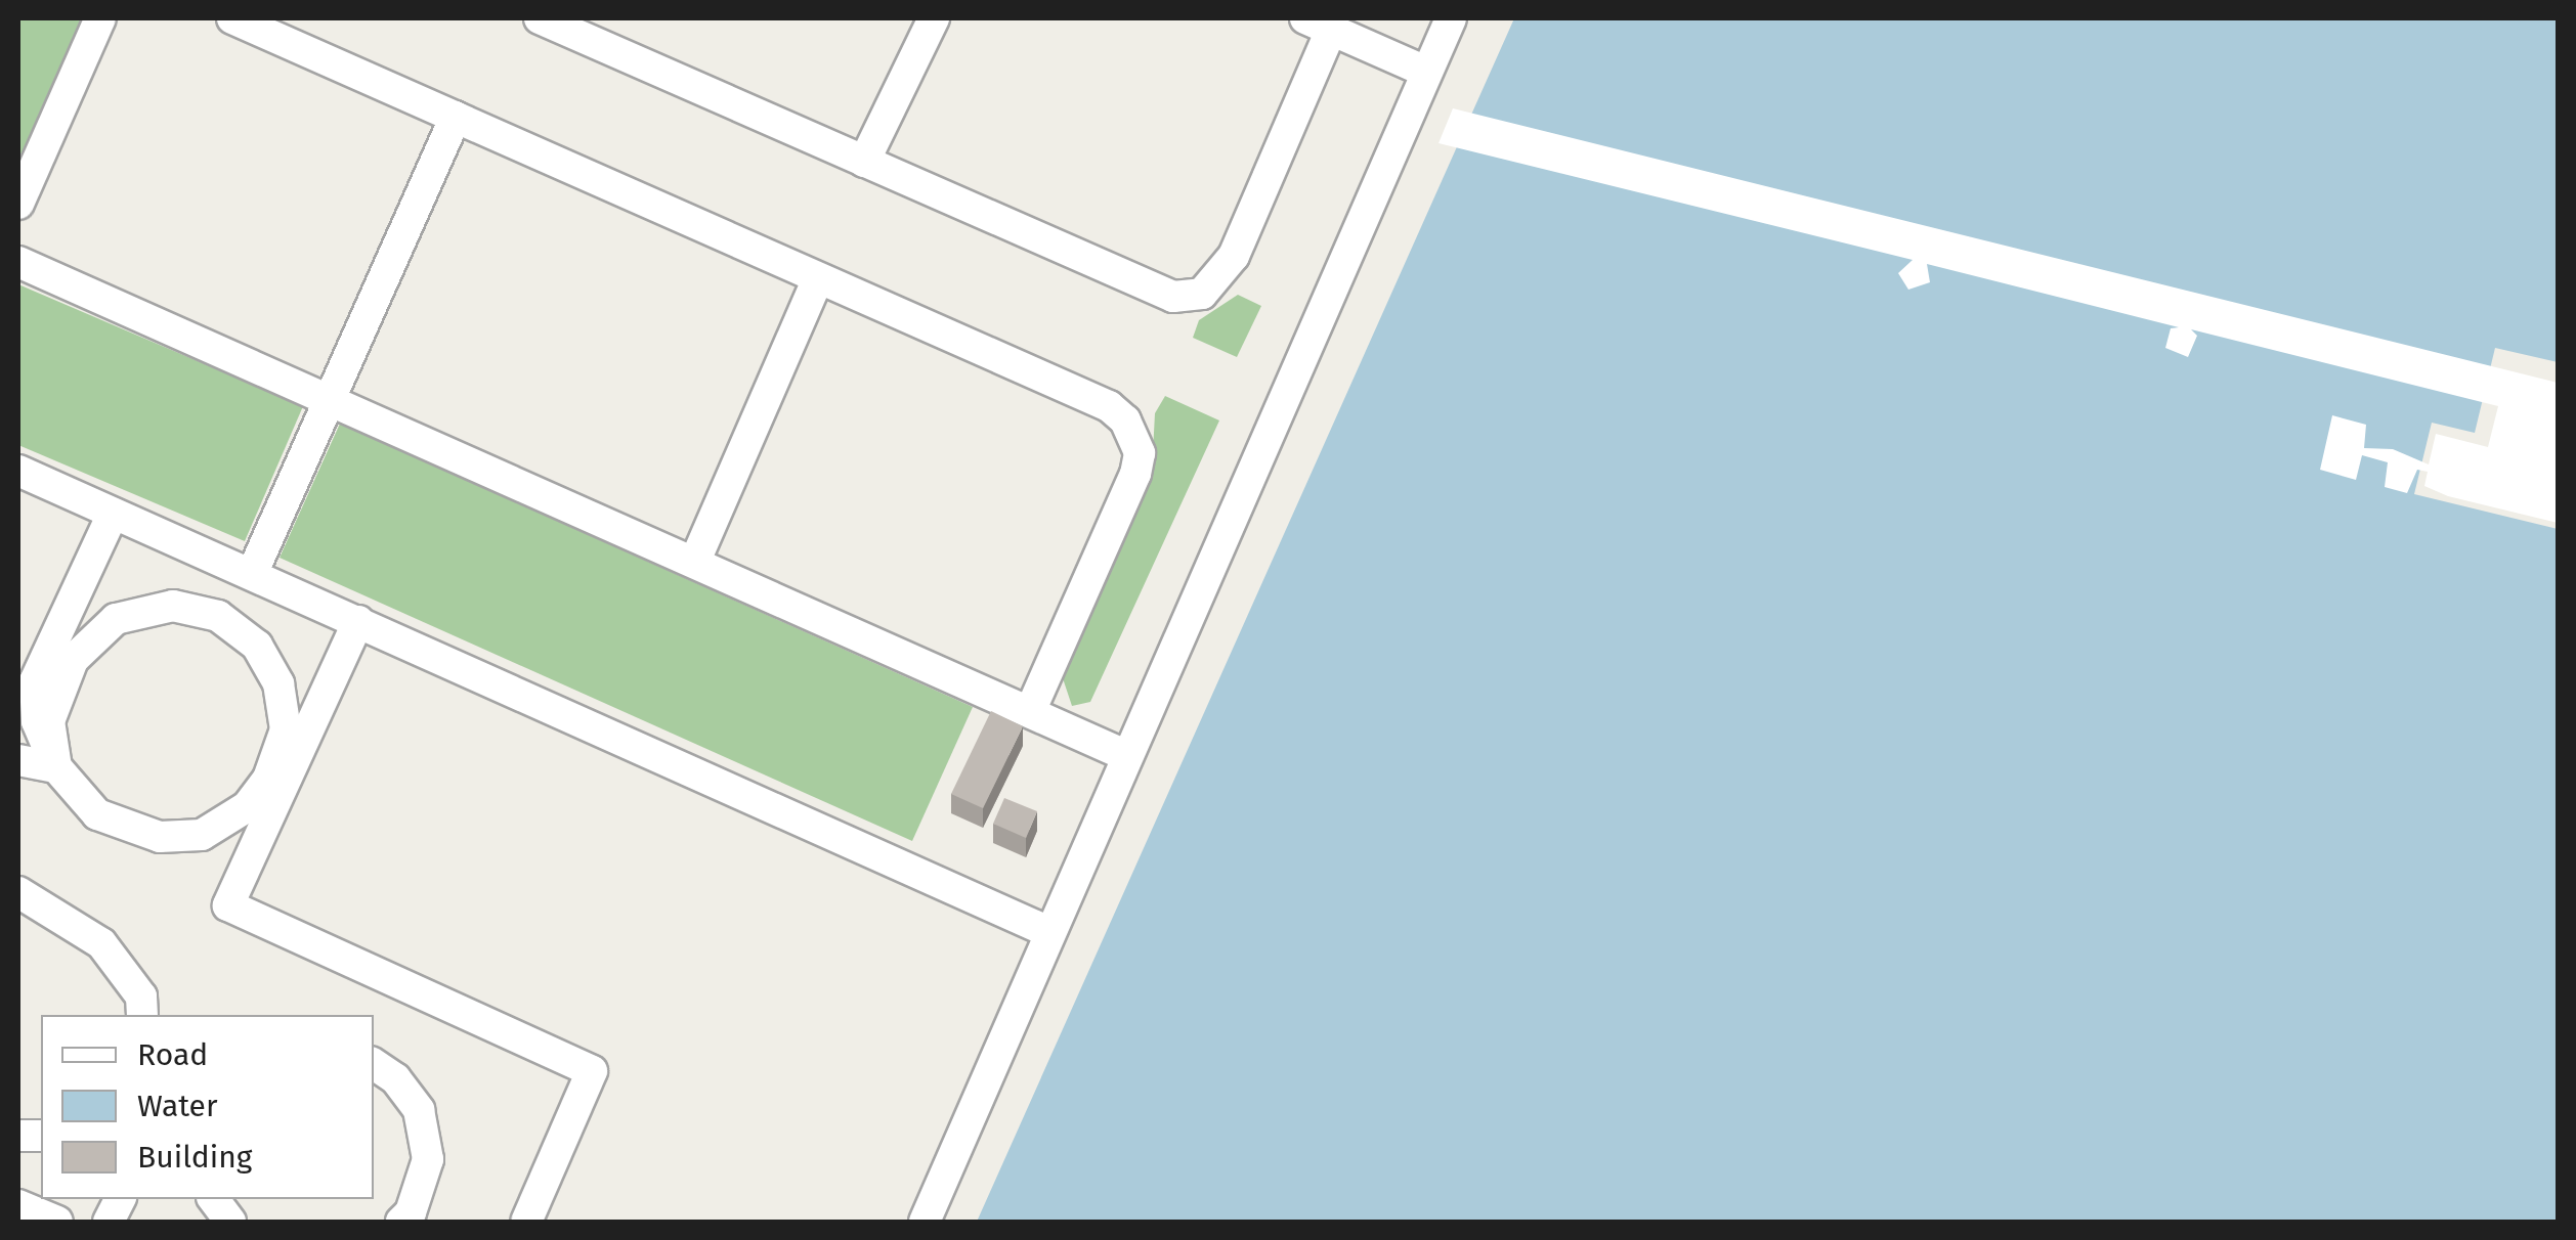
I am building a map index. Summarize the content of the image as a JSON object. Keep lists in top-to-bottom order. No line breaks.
{"legend":["Road","Water","Building"]}
